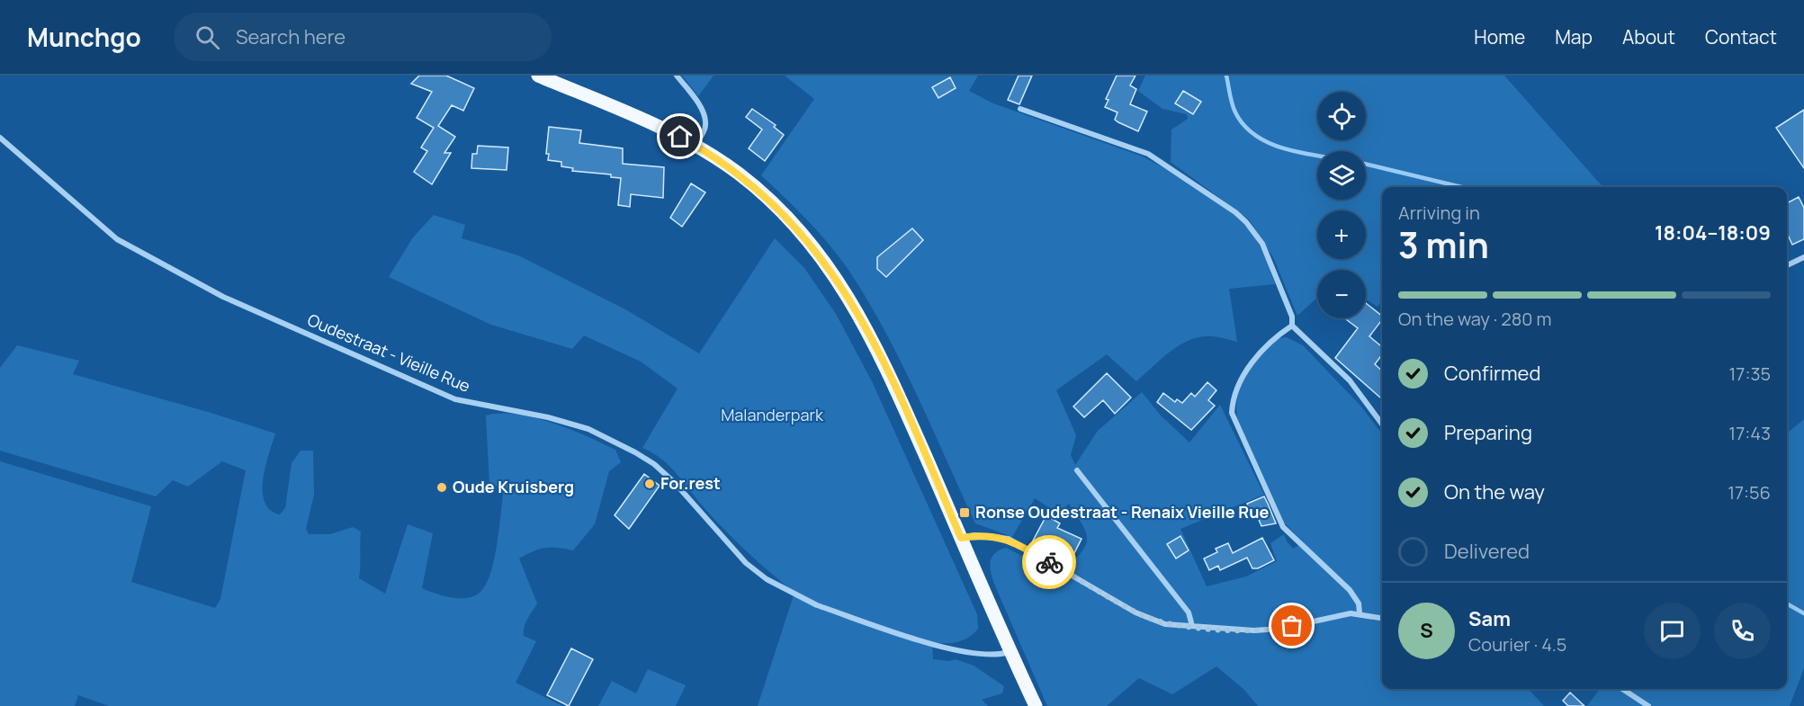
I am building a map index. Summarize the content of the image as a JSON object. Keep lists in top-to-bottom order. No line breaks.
{"streets":{"street":["Oudestraat - Vieille Rue"]},"parks":["Malanderpark"],"places":{"other":["For.rest","Oude Kruisberg"],"transit":["Ronse Oudestraat - Renaix Vieille Rue"]},"page":{"header":"Munchgo","search":"Search here","nav":["Home","Map","About","Contact"],"map_buttons":["+","−"],"heading":["3 min","Arriving in","18:04–18:09"],"panel":["Sam","Courier · 4.5"],"bar":"On the way · 280 m","list":[["Confirmed","17:35"],["Preparing","17:43"],["On the way","17:56"],"Delivered"],"round":"S"}}
